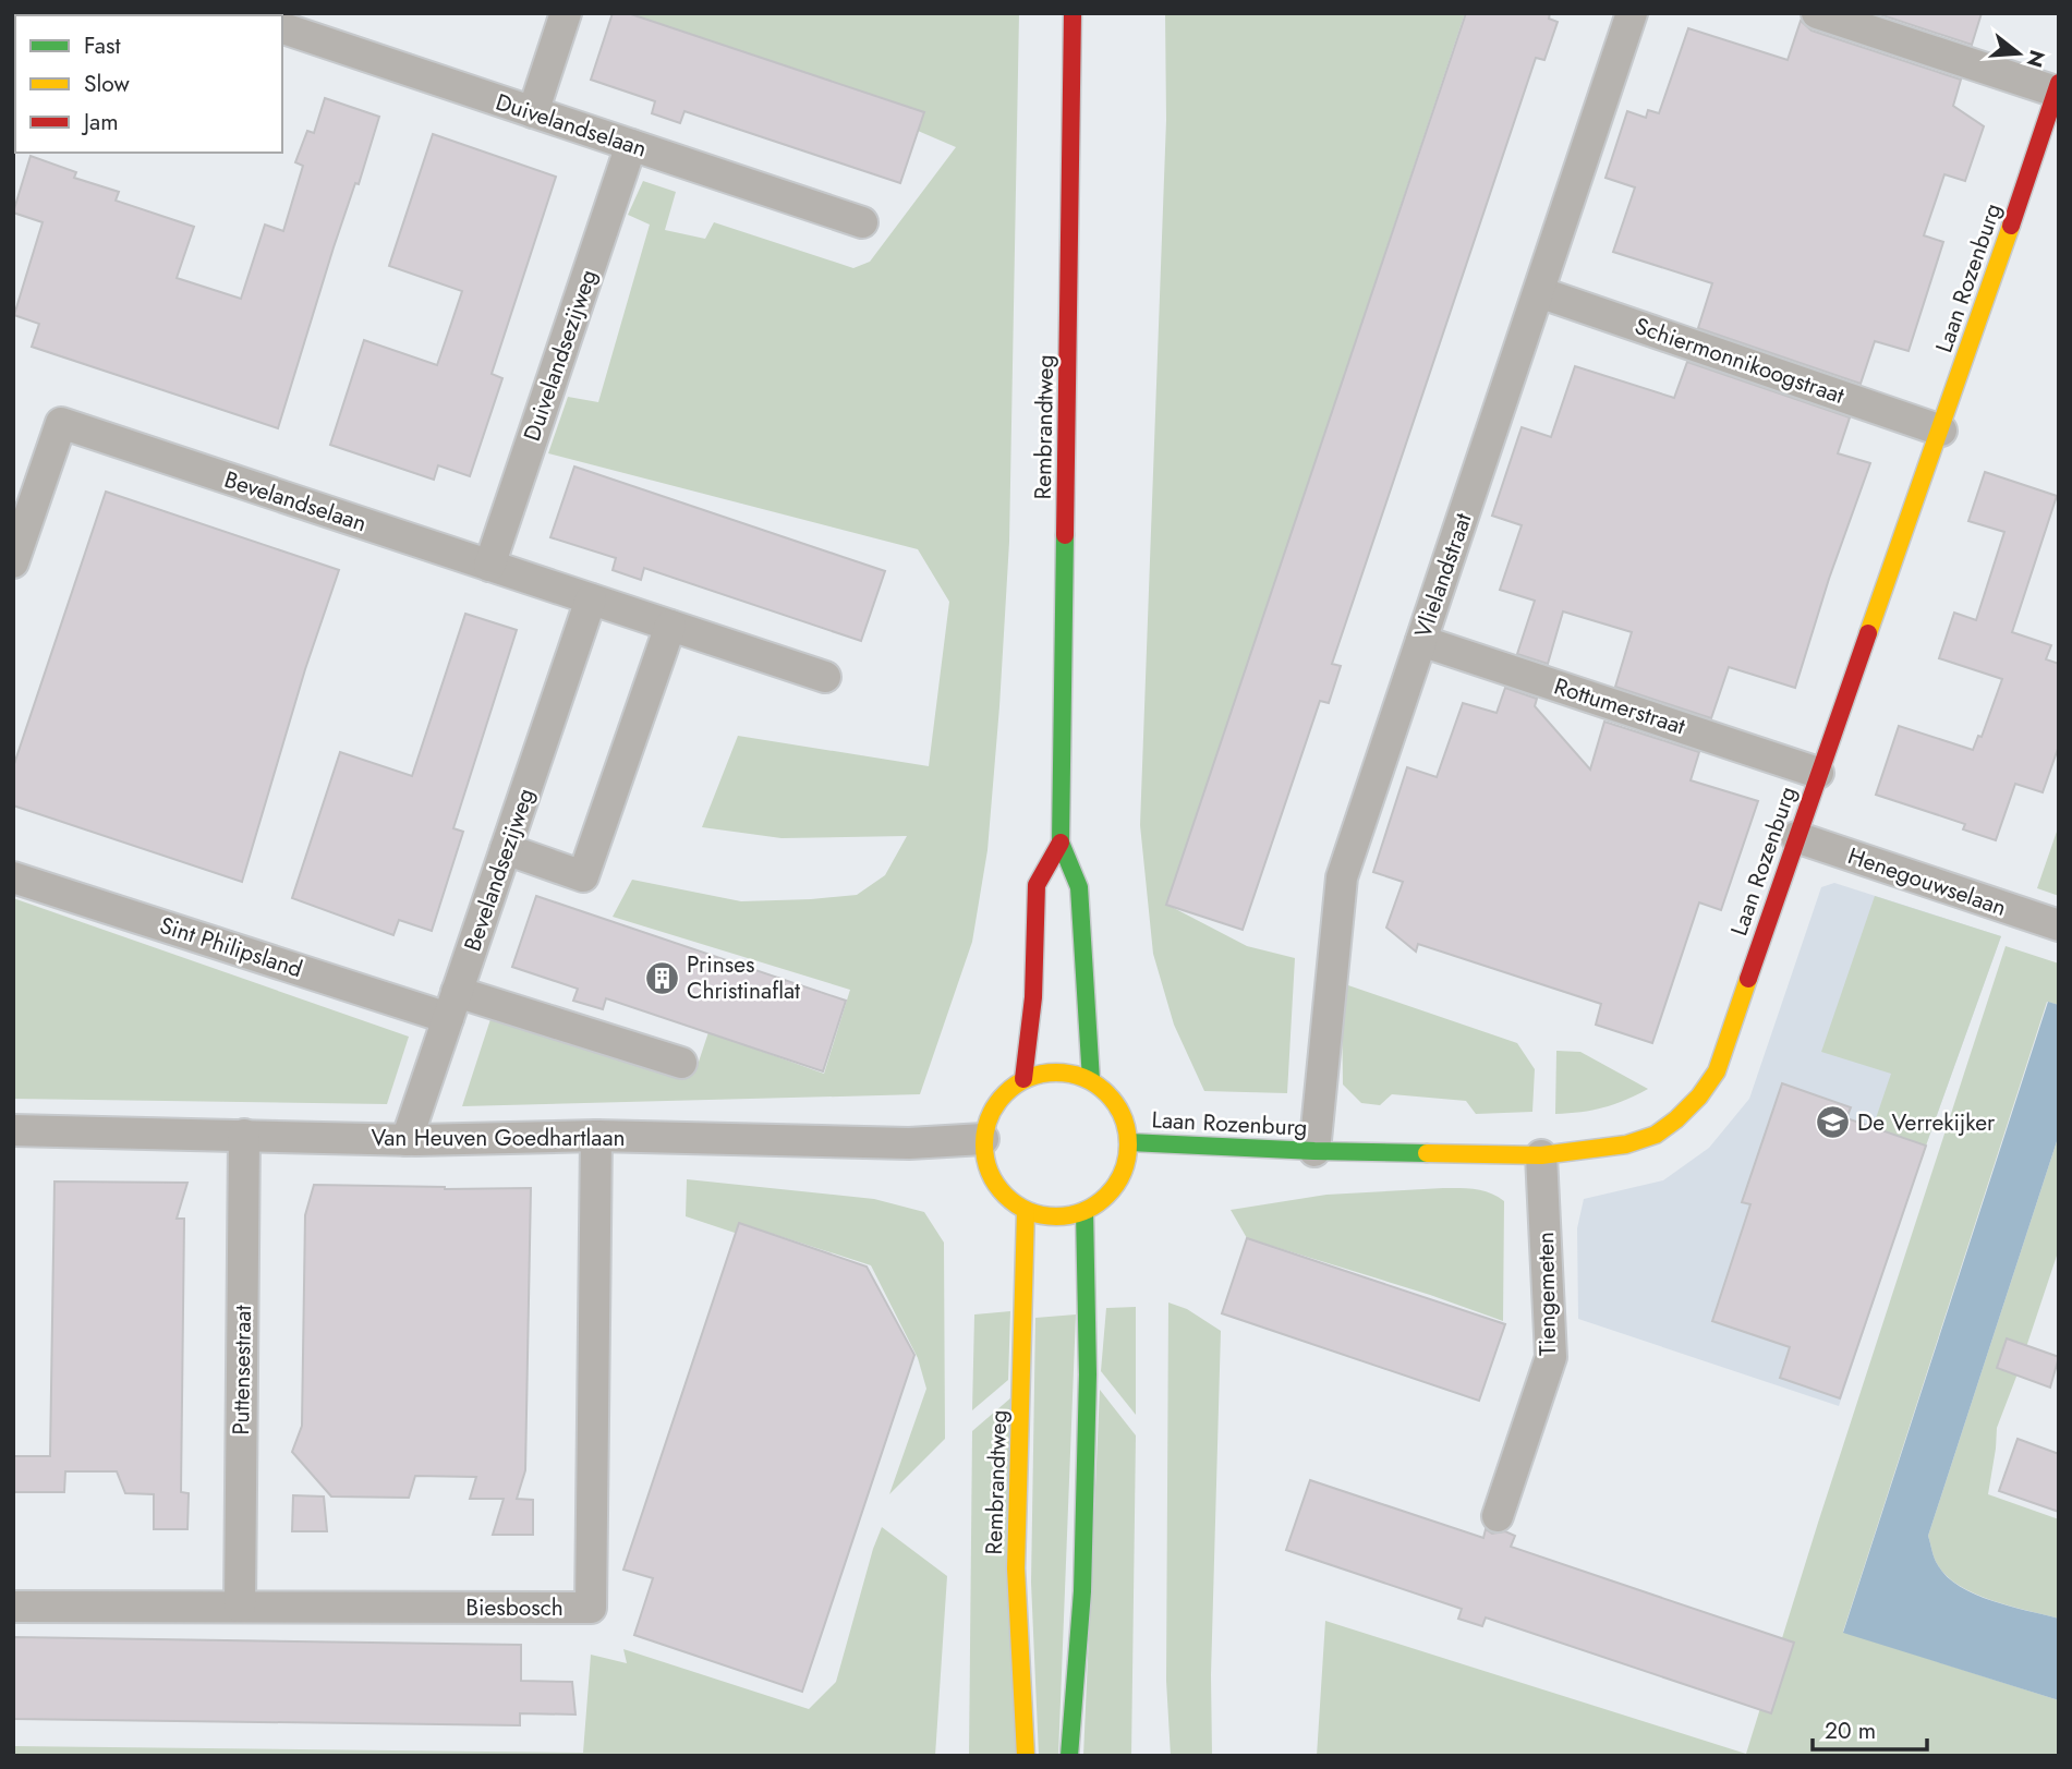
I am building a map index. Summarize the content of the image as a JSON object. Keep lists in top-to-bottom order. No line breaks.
{"streets":{"street":["Duivelandselaan","Laan Rozenburg","Duivelandsezijweg","Schiermonnikoogstraat","Rembrandtweg","Bevelandselaan","Vlielandstraat","Rottumerstraat","Bevelandsezijweg","Henegouwselaan","Sint Philipsland","Van Heuven Goedhartlaan","Tiengemeten","Puttensestraat","Biesbosch"]},"crossings":[["Duivelandselaan","Duivelandsezijweg"],["Laan Rozenburg","Schiermonnikoogstraat"],["Laan Rozenburg","Rembrandtweg"],["Laan Rozenburg","Vlielandstraat"],["Laan Rozenburg","Rottumerstraat"],["Laan Rozenburg","Henegouwselaan"],["Laan Rozenburg","Van Heuven Goedhartlaan"],["Laan Rozenburg","Tiengemeten"],["Duivelandsezijweg","Bevelandselaan"],["Schiermonnikoogstraat","Vlielandstraat"],["Rembrandtweg","Van Heuven Goedhartlaan"],["Bevelandselaan","Bevelandsezijweg"],["Vlielandstraat","Rottumerstraat"],["Bevelandsezijweg","Sint Philipsland"],["Bevelandsezijweg","Van Heuven Goedhartlaan"],["Van Heuven Goedhartlaan","Puttensestraat"],["Van Heuven Goedhartlaan","Biesbosch"],["Puttensestraat","Biesbosch"]],"places":{"building":["Prinses Christinaflat"],"school or university":["De Verrekijker"]},"legend":["Fast","Slow","Jam"],"scale_bar":"20 m","north":"right"}
